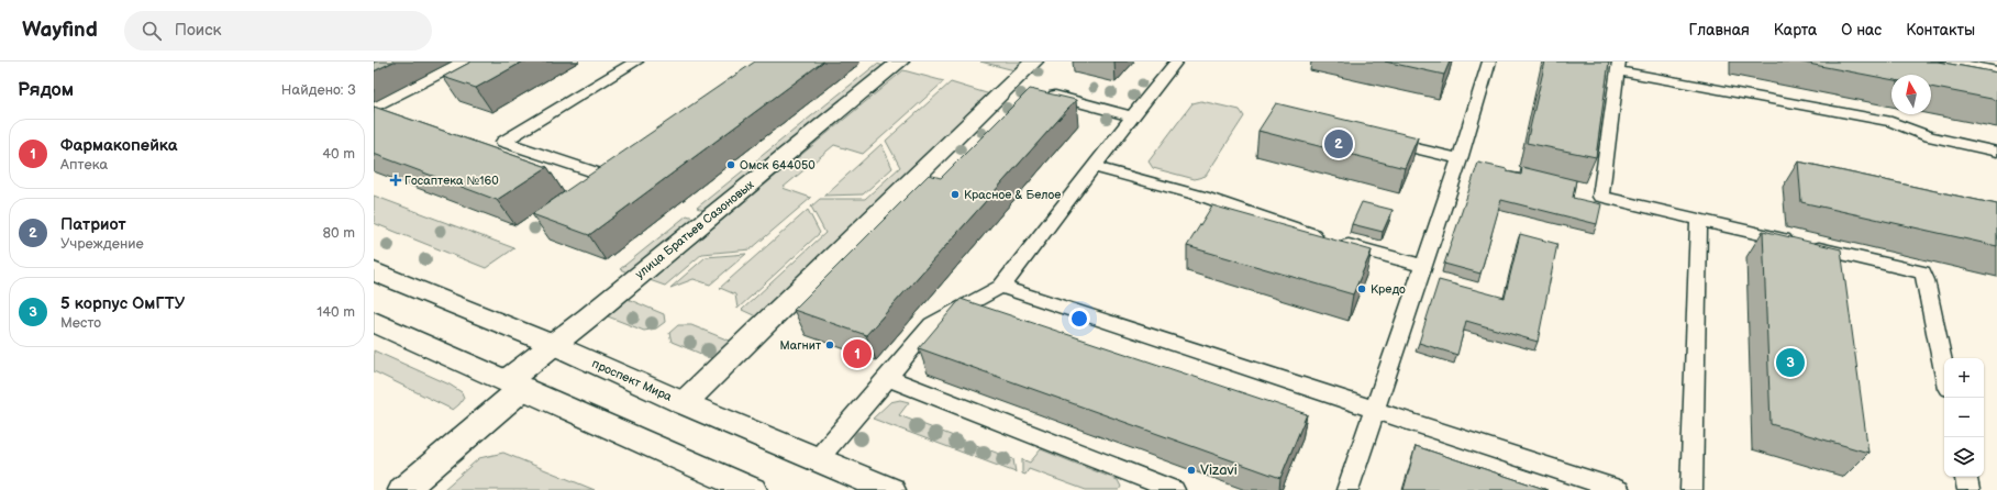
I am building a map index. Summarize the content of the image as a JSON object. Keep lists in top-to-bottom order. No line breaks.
{"streets":{"street":["улица Братьев Сазоновых","проспект Мира"]},"crossings":[["улица Братьев Сазоновых","проспект Мира"]],"places":{"other":["Омск 644050","Красное & Белое","Кредо","Магнит","Vizavi"],"health":["Госаптека №160"]},"north":"top","page":{"header":"Wayfind","search":"Поиск","nav":["Главная","Карта","О нас","Контакты"],"heading":["Рядом","Найдено: 3"],"list":[{"mark":"1","name":"Фармакопейка","note":"Аптека","value":"40 m"},{"mark":"2","name":"Патриот","note":"Учреждение","value":"80 m"},{"mark":"3","name":"5 корпус ОмГТУ","note":"Место","value":"140 m"}],"pins":["2","1","3"],"map_buttons":["+","−"]}}
